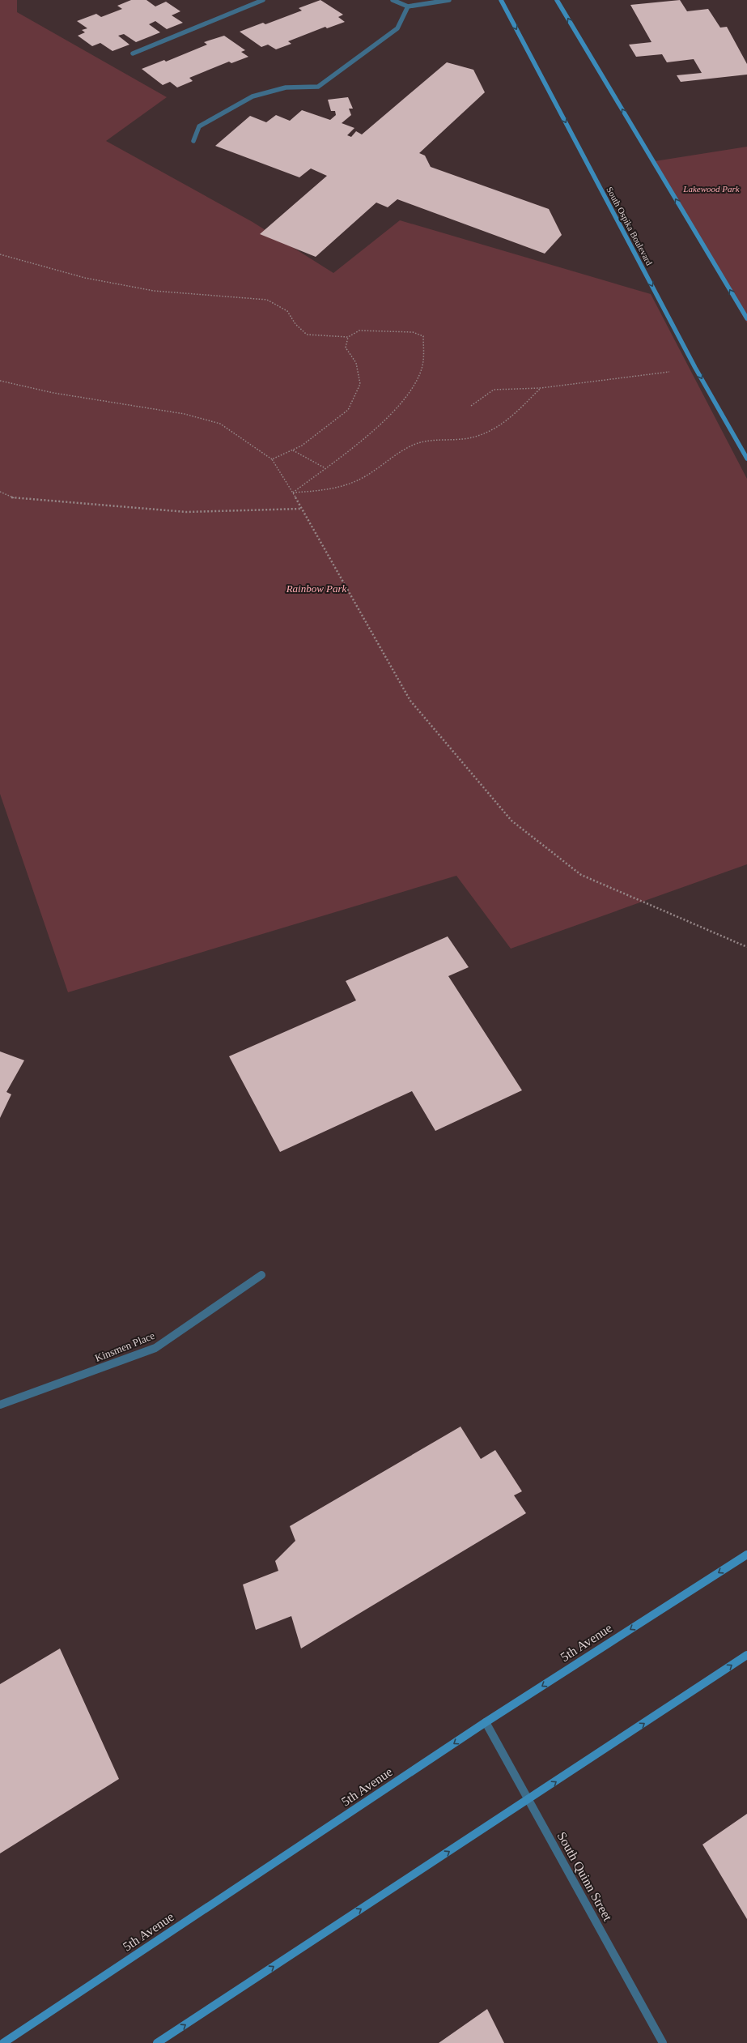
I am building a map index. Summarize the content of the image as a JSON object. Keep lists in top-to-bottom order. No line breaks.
{"streets":{"main road":["South Ospika Boulevard","5th Avenue"],"street":["Kinsmen Place","South Quinn Street"]},"crossings":[["5th Avenue","South Quinn Street"]],"one_way":["5th Avenue"],"parks":["Lakewood Park","Rainbow Park"]}
